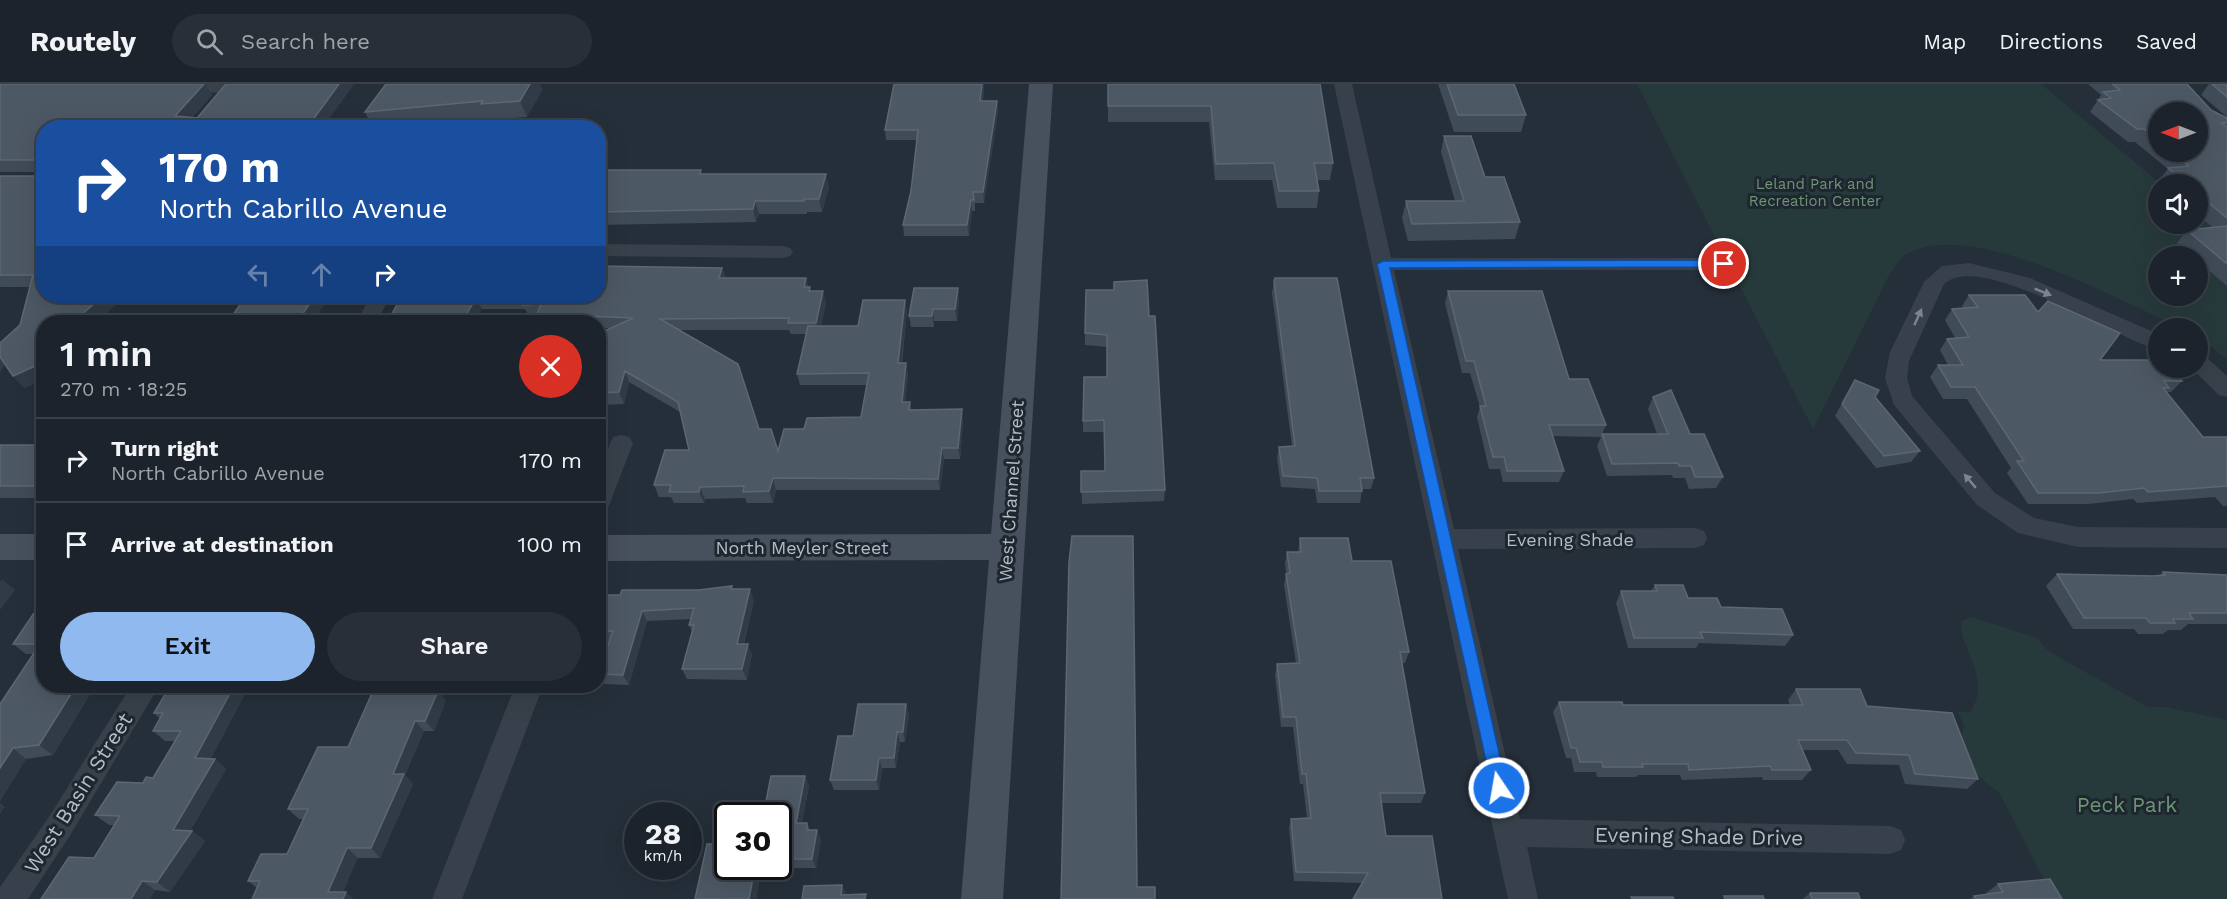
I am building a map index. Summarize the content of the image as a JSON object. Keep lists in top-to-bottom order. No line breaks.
{"streets":{"street":["West Channel Street","Evening Shade","North Meyler Street","West Basin Street","Evening Shade Drive"]},"crossings":[["West Channel Street","North Meyler Street"]],"parks":["Leland Park and Recreation Center","Peck Park"],"north":"left","page":{"header":"Routely","search":"Search here","nav":["Map","Directions","Saved"],"map_buttons":["+","−"],"turn":["170 m","North Cabrillo Avenue"],"heading":["1 min","270 m · 18:25"],"list":[{"name":"Turn right","note":"North Cabrillo Avenue","value":"170 m"},{"name":"Arrive at destination","value":"100 m"}],"buttons":["Exit","Share"],"speed":"28 km/h","limit":"30"}}
